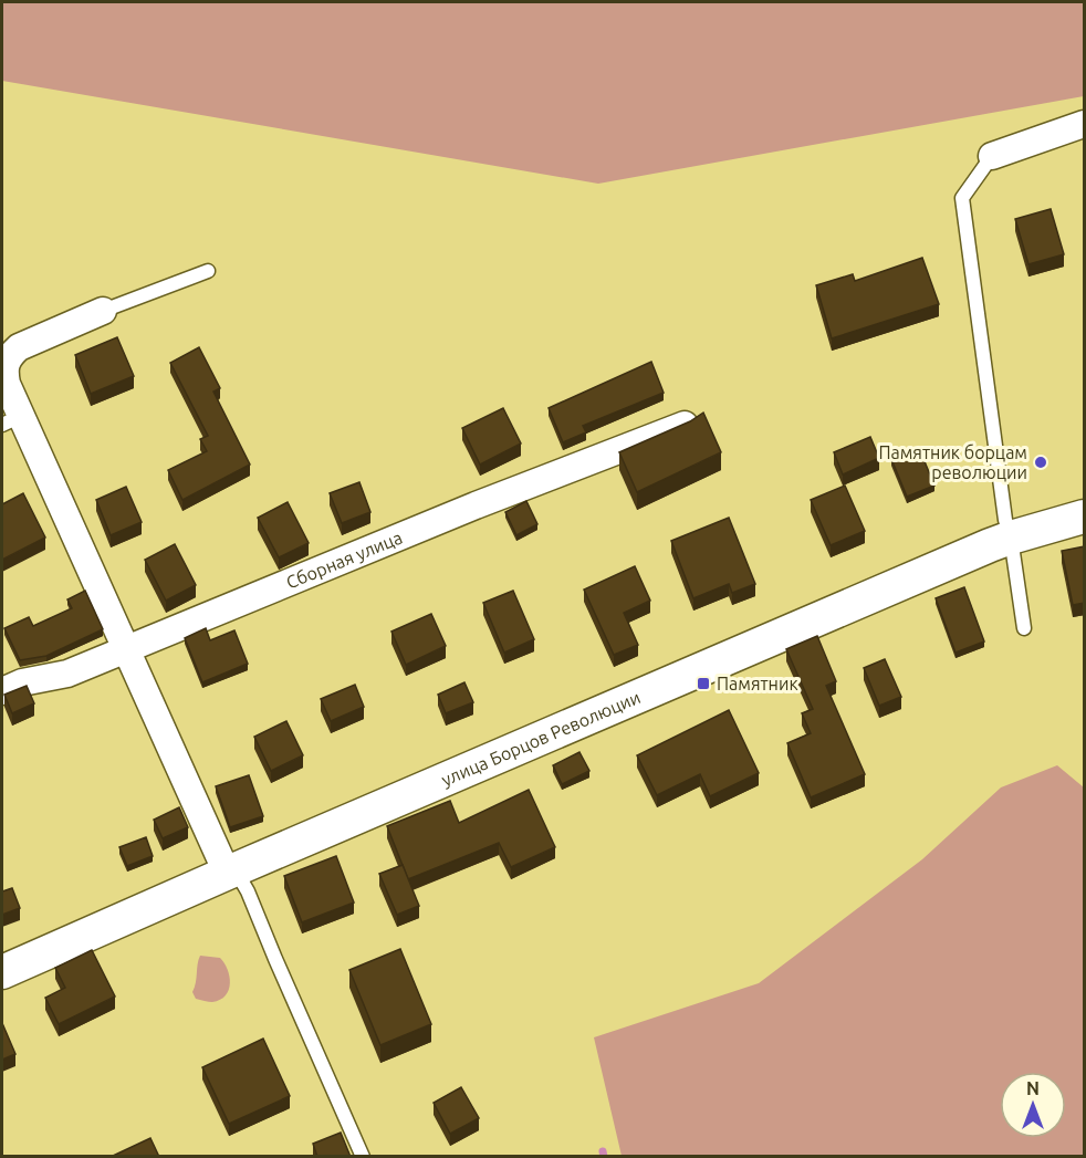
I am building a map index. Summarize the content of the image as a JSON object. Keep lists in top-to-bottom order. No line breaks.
{"streets":{"street":["Сборная улица","улица Борцов Революции"]},"places":{"other":["Памятник борцам революции"],"transit":["Памятник"]},"north":"top"}
